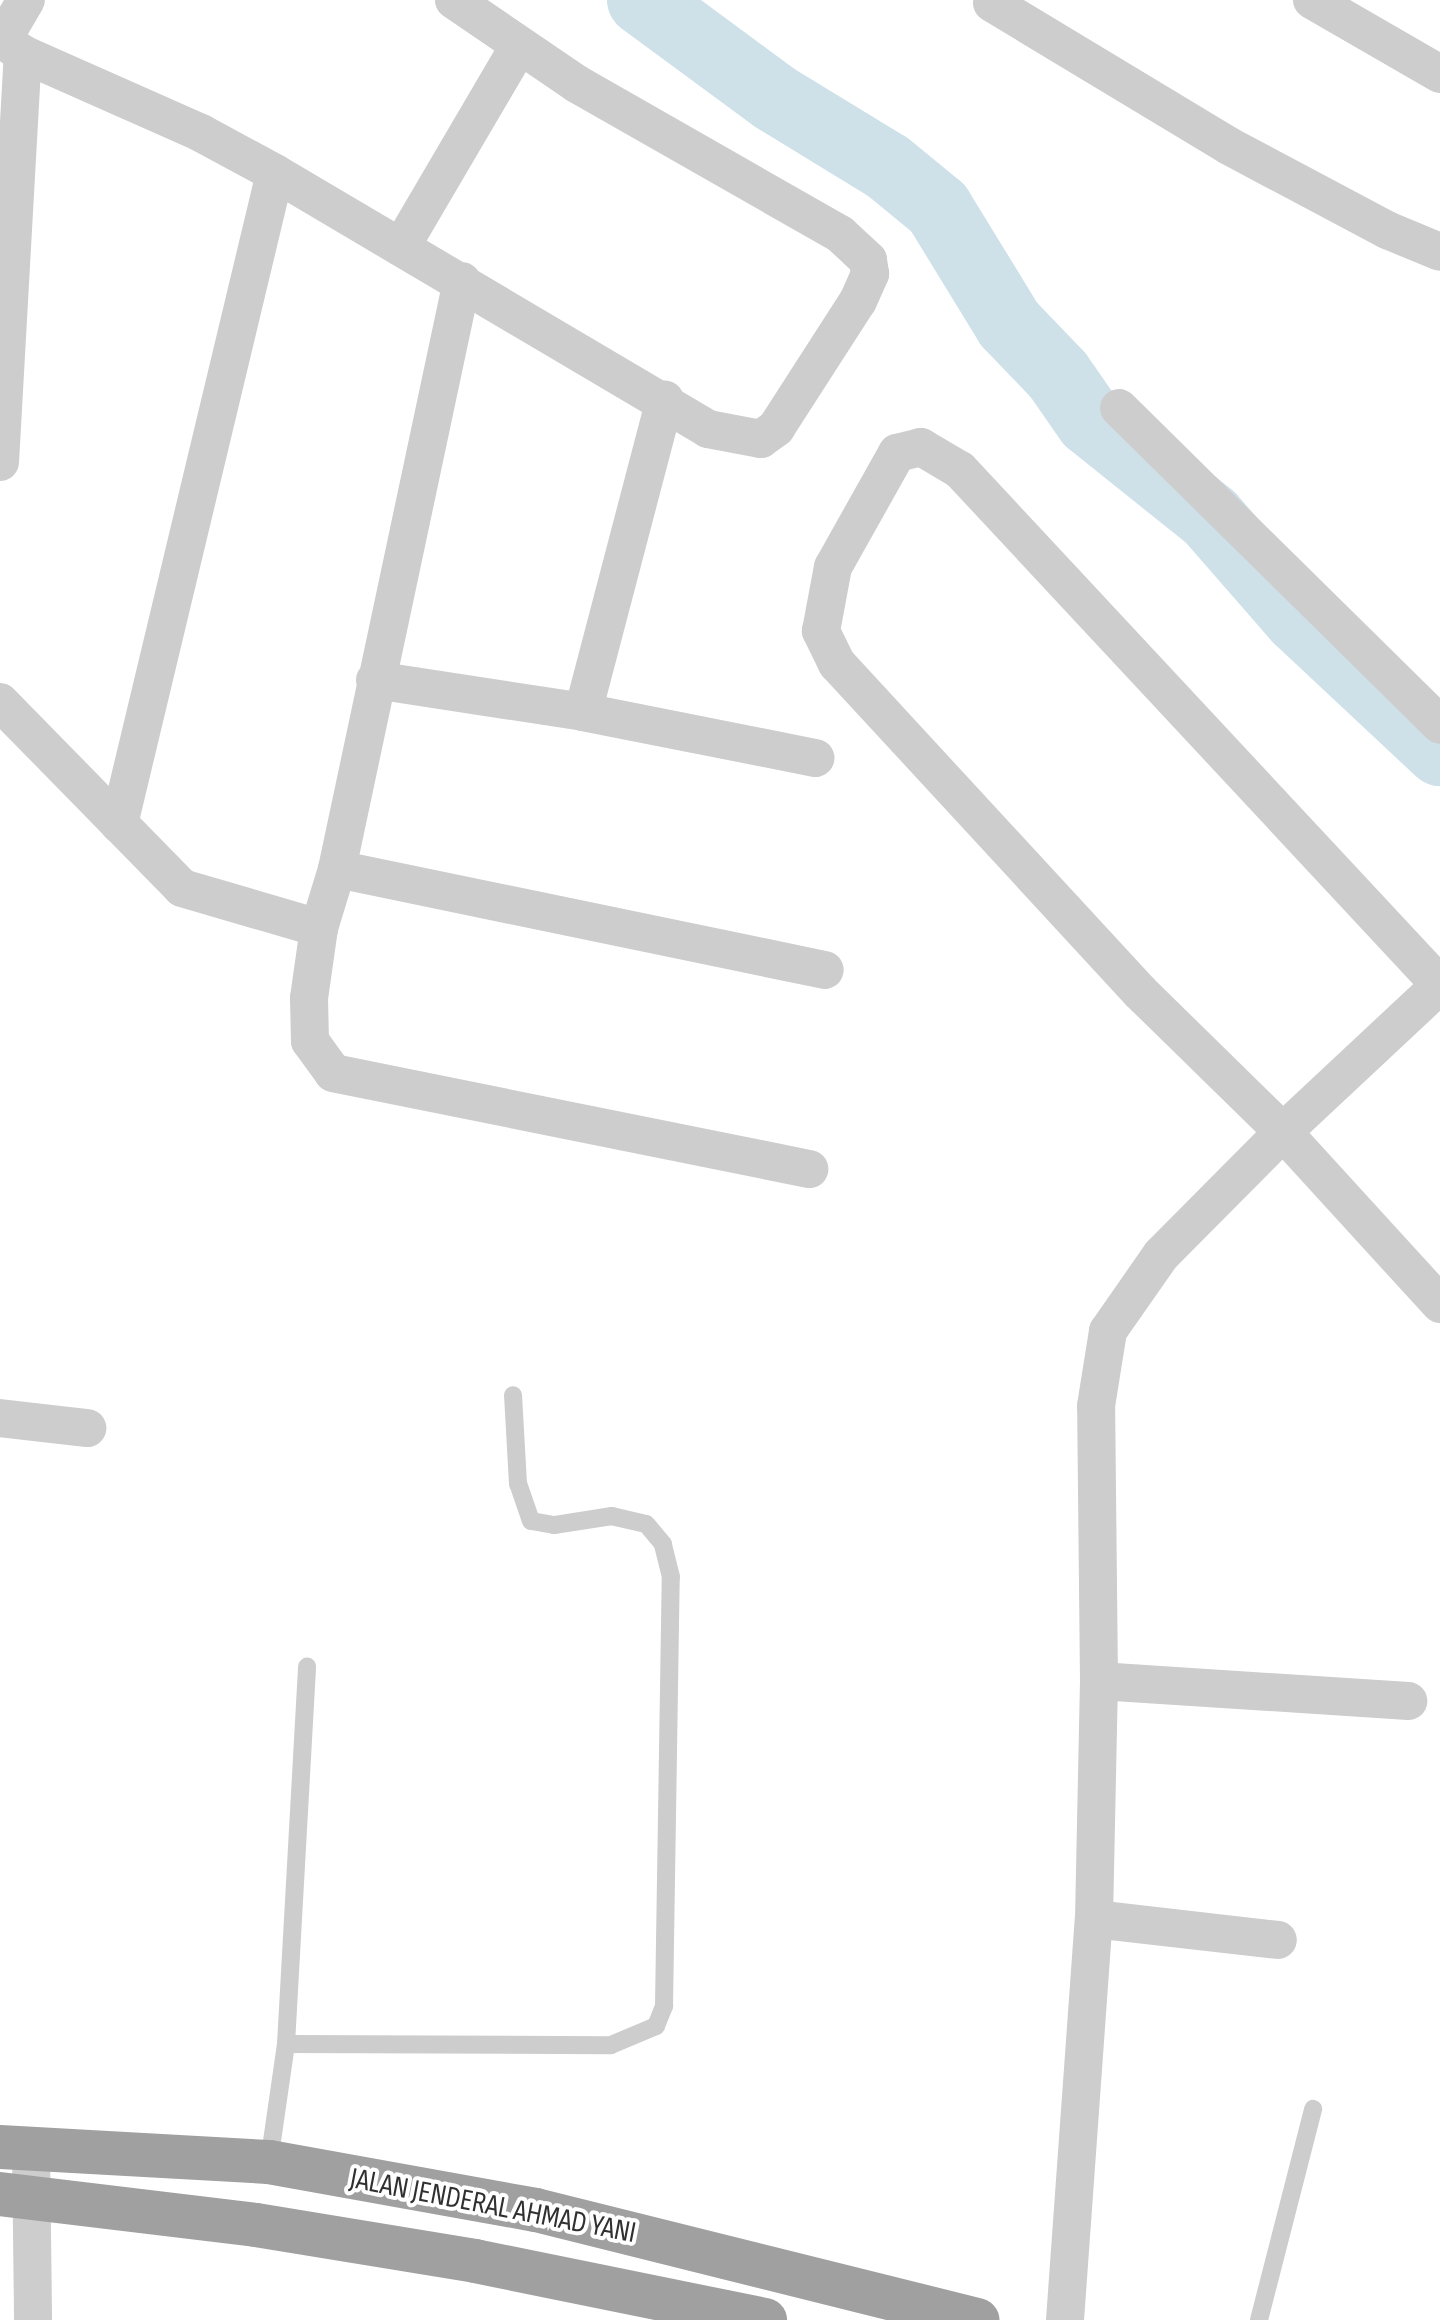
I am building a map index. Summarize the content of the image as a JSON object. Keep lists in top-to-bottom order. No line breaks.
{"streets":{"highway":["JALAN JENDERAL AHMAD YANI"]}}
